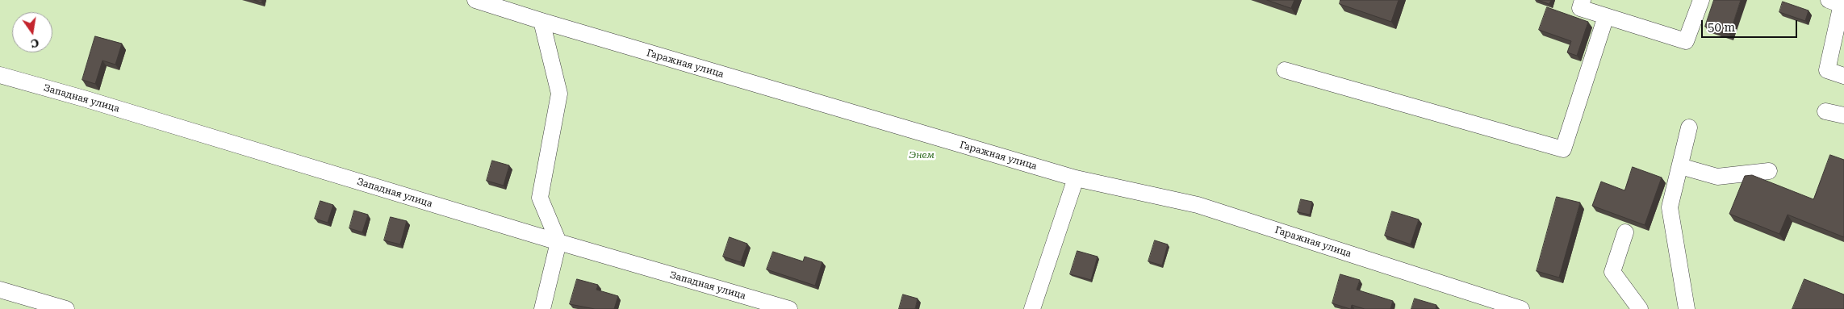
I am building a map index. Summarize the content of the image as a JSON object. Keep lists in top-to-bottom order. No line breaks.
{"streets":{"street":["Гаражная улица","Западная улица"]},"parks":["Энем"],"scale_bar":"50 m","north":"bottom"}
